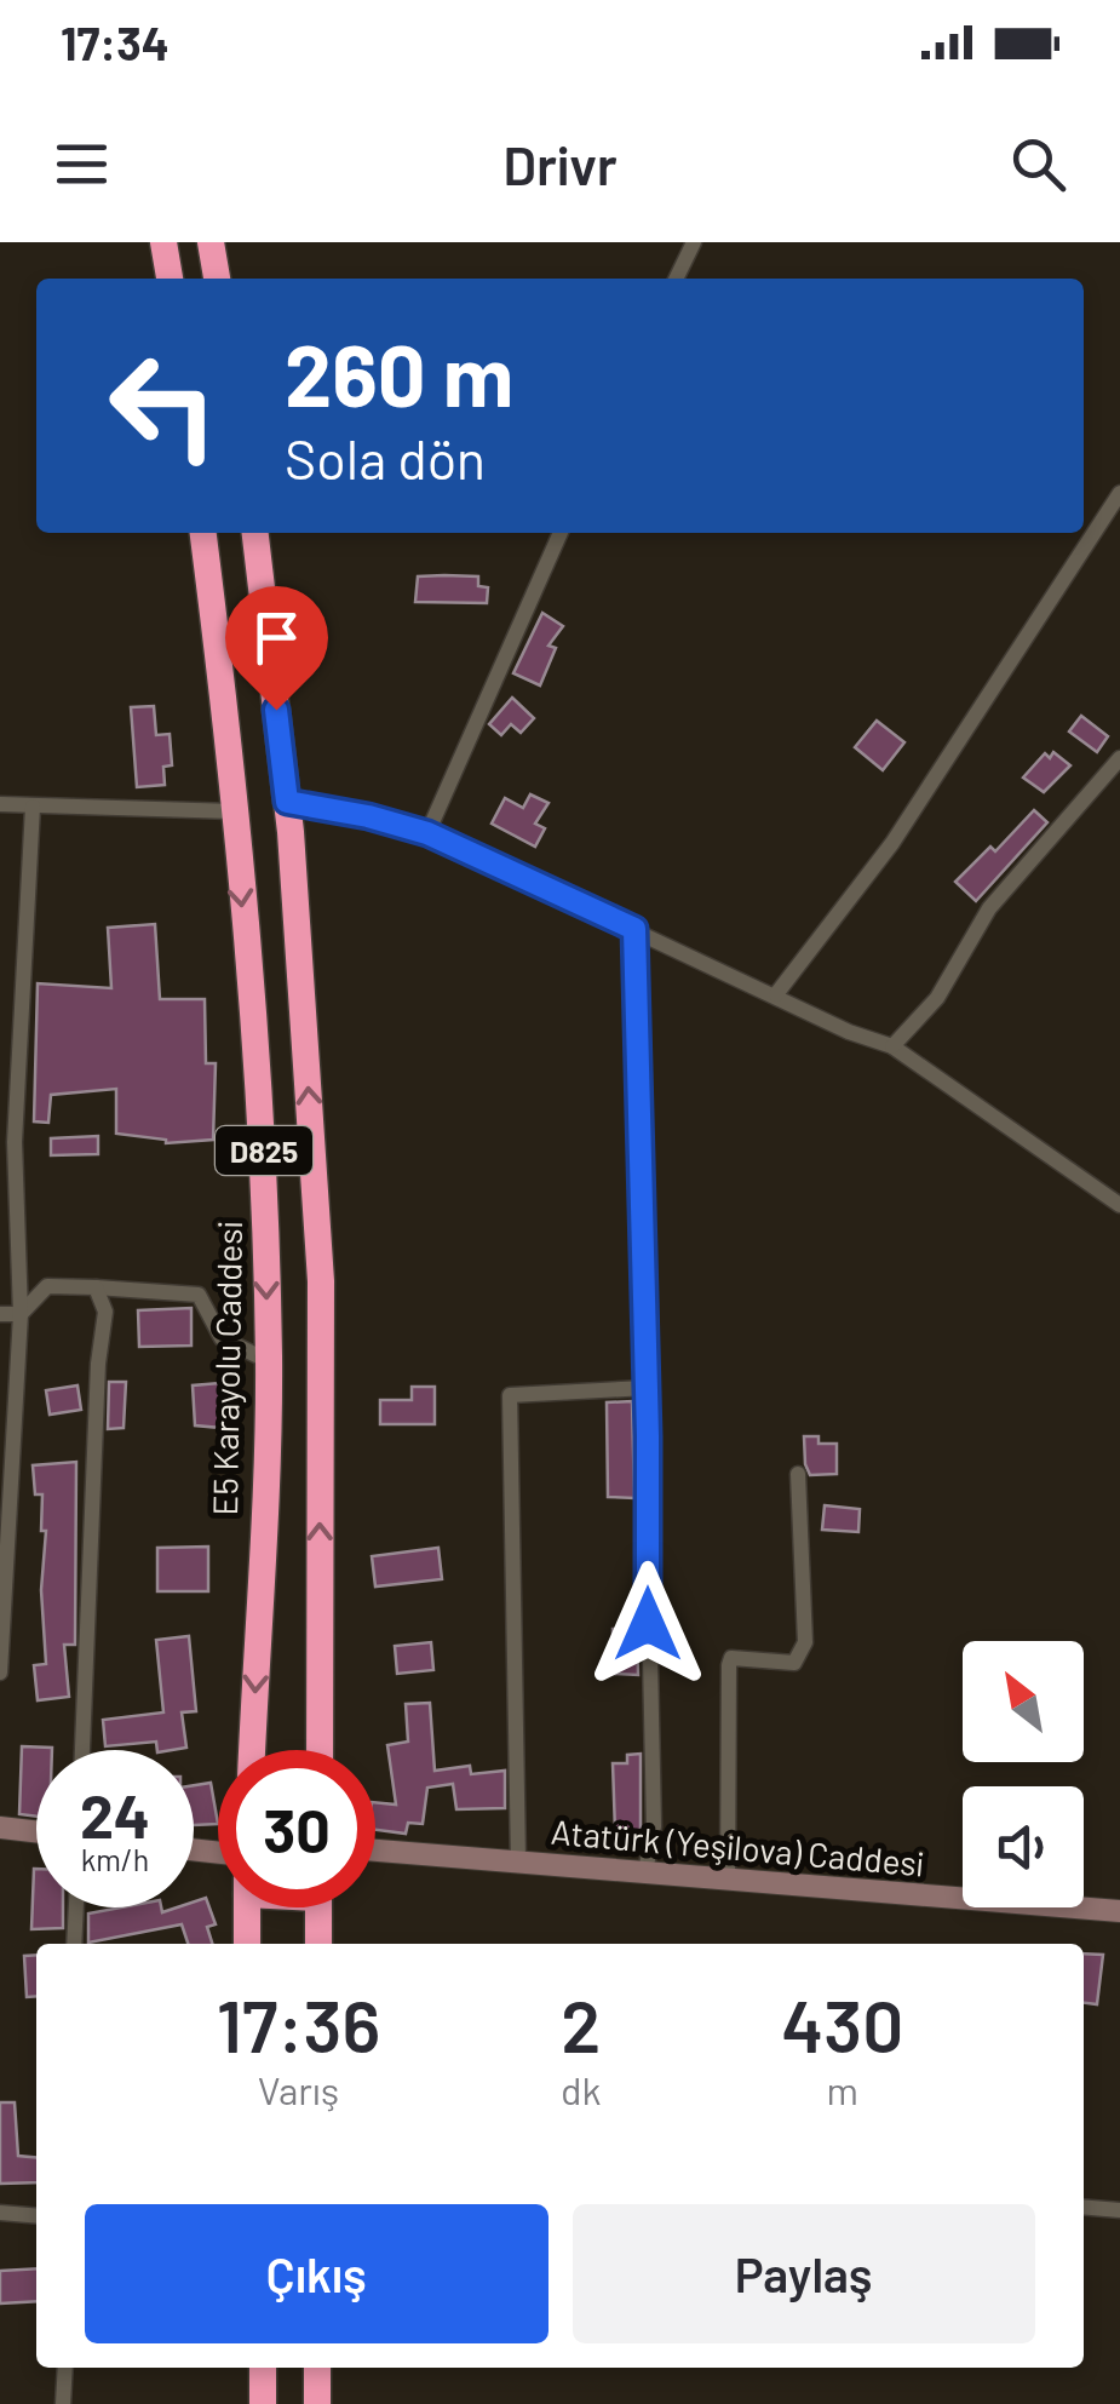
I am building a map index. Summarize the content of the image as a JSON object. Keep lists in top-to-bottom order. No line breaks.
{"streets":{"highway":["D825","E5 Karayolu Caddesi"],"street":["Atatürk (Yeşilova) Caddesi"]},"north":"top left","page":{"status":"17:34","header":"Drivr","turn":["260 m","Sola dön"],"speed":"24 km/h","limit":"30","eta":["17:36","Varış","2","dk","430","m"],"buttons":["Çıkış","Paylaş"]}}
